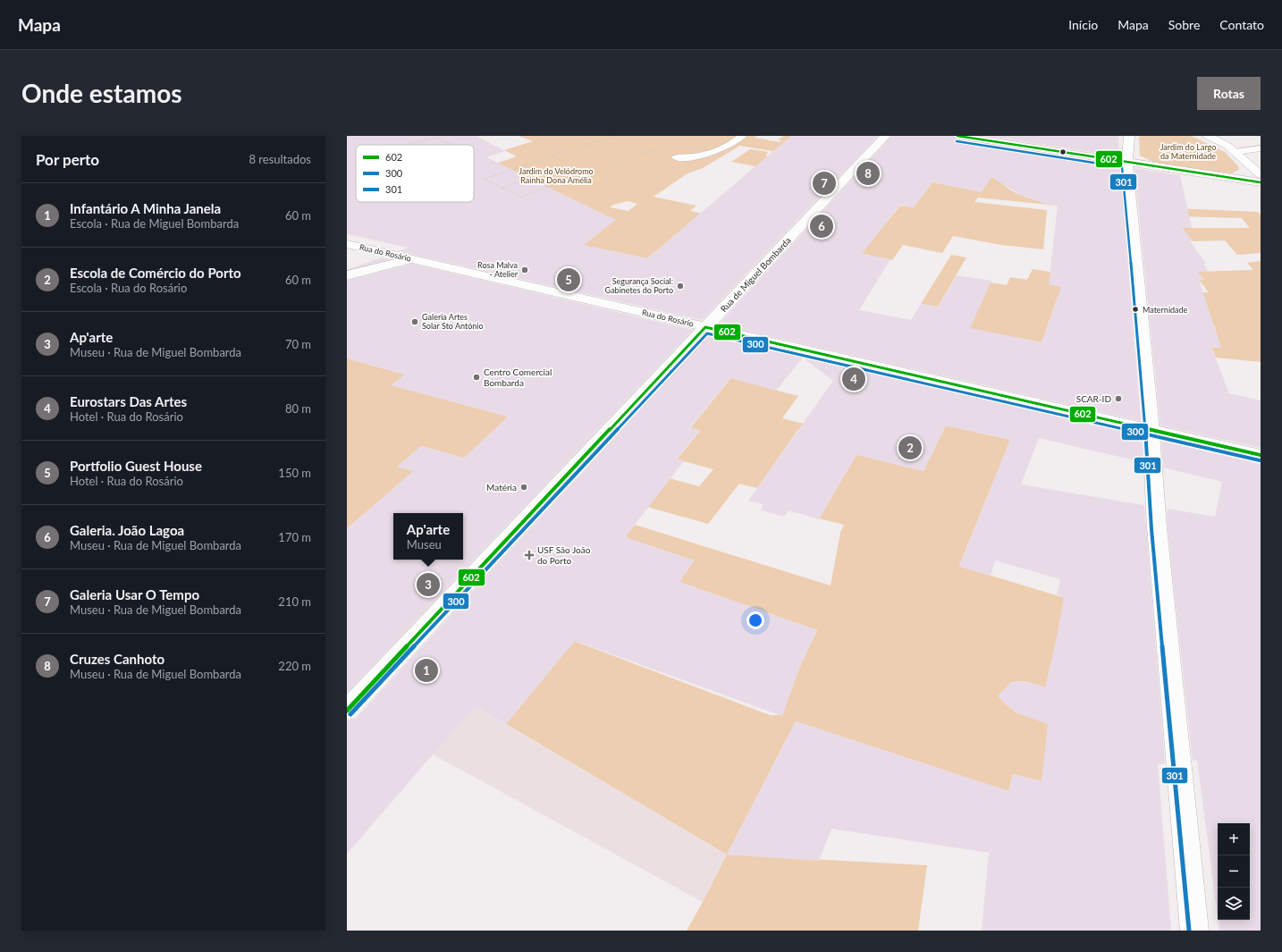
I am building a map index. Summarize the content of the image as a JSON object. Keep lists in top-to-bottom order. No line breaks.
{"streets":{"street":["Rua do Rosário","Rua de Miguel Bombarda"]},"crossings":[["Rua do Rosário","Rua de Miguel Bombarda"]],"parks":["Jardim do Largo da Maternidade","Jardim do Velódromo Rainha Dona Amélia"],"places":{"other":["Rosa Malva - Atelier","Segurança Social: Gabinetes do Porto","Maternidade","Galeria Artes Solar Sto António","Centro Comercial Bombarda","SCAR-ID","Matéria"],"health":["USF São João do Porto"]},"lines":["transit line 602","transit line 301","transit line 300"],"legend":["602","300","301"],"page":{"header":"Mapa","nav":["Início","Mapa","Sobre","Contato"],"buttons":"Rotas","title":"Onde estamos","heading":["Por perto","8 resultados"],"pins":["8","7","6","5","4","2","3","1"],"list":[{"mark":"1","name":"Infantário A Minha Janela","note":"Escola · Rua de Miguel Bombarda","value":"60 m"},{"mark":"2","name":"Escola de Comércio do Porto","note":"Escola · Rua do Rosário","value":"60 m"},{"mark":"3","name":"Ap'arte","note":"Museu · Rua de Miguel Bombarda","value":"70 m"},{"mark":"4","name":"Eurostars Das Artes","note":"Hotel · Rua do Rosário","value":"80 m"},{"mark":"5","name":"Portfolio Guest House","note":"Hotel · Rua do Rosário","value":"150 m"},{"mark":"6","name":"Galeria. João Lagoa","note":"Museu · Rua de Miguel Bombarda","value":"170 m"},{"mark":"7","name":"Galeria Usar O Tempo","note":"Museu · Rua de Miguel Bombarda","value":"210 m"},{"mark":"8","name":"Cruzes Canhoto","note":"Museu · Rua de Miguel Bombarda","value":"220 m"}],"popup":["Ap'arte","Museu"],"map_buttons":["+","−"]}}
